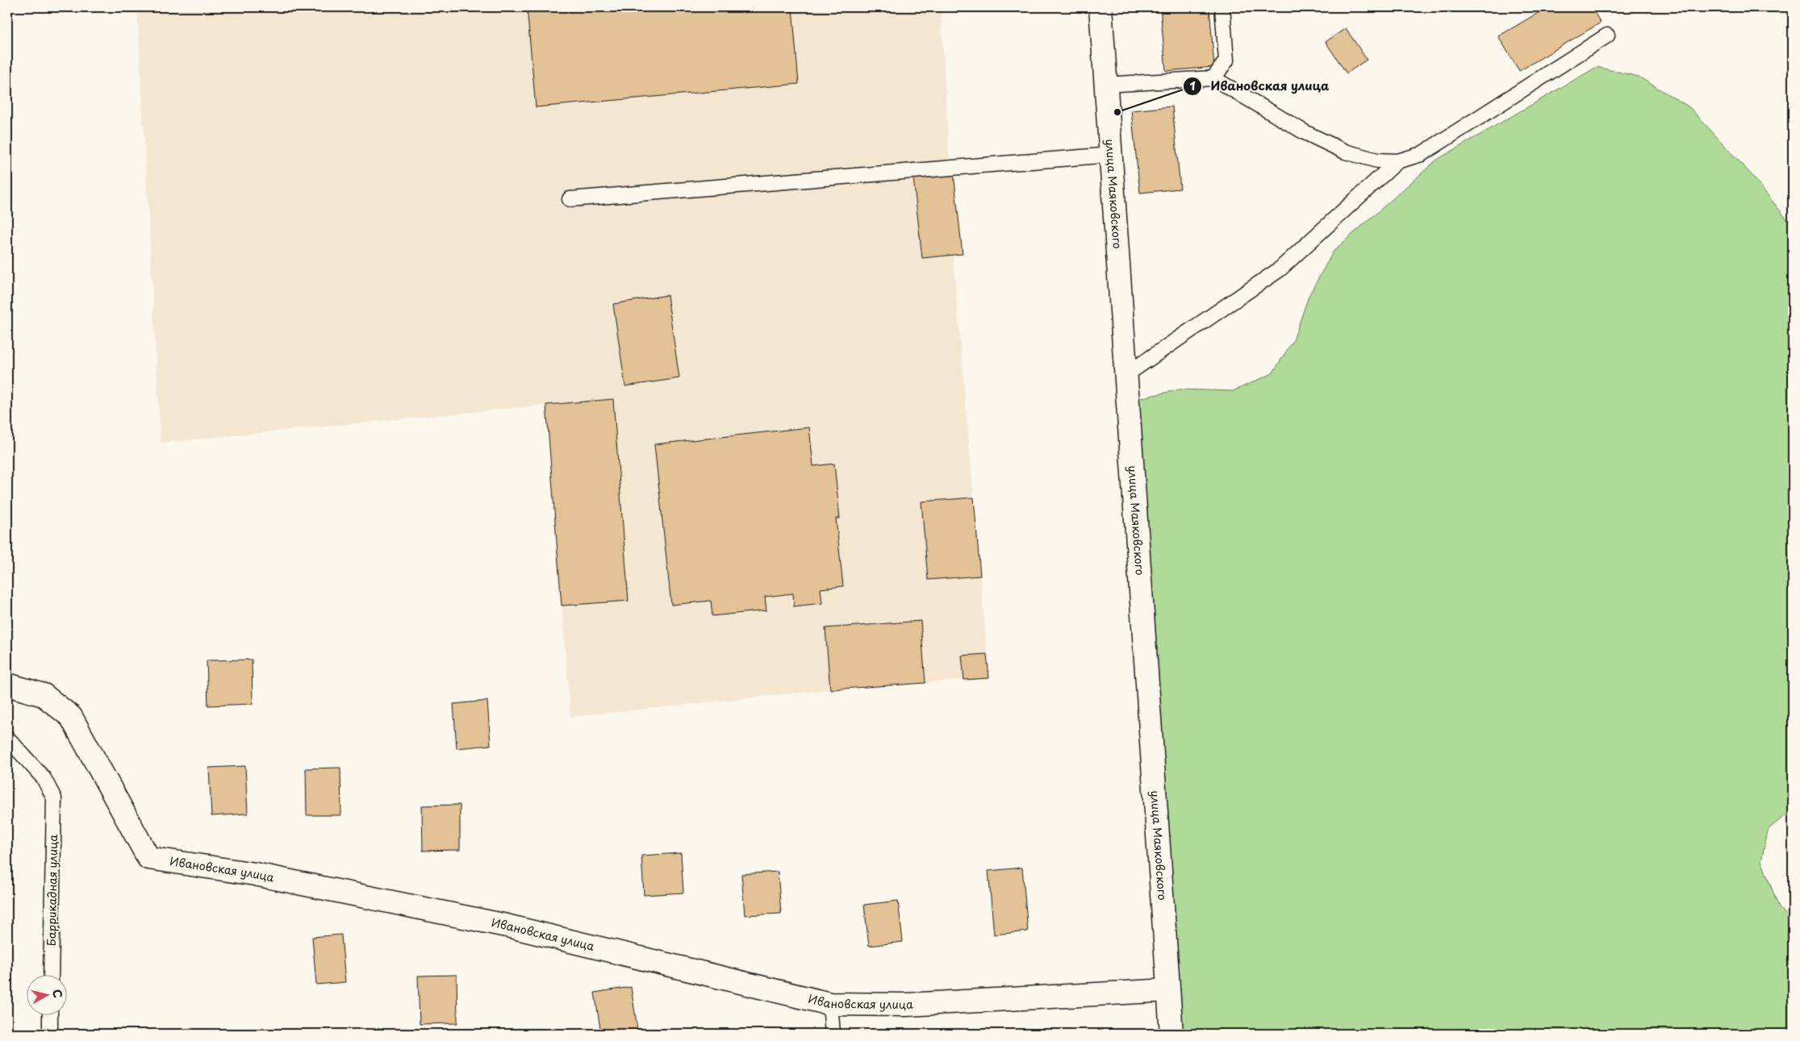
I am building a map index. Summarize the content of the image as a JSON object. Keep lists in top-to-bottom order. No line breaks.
{"streets":{"street":["улица Маяковского","Ивановская улица"],"lane":["Баррикадная улица"]},"crossings":[["улица Маяковского","Ивановская улица"]],"places":["Ивановская улица"],"north":"right"}
